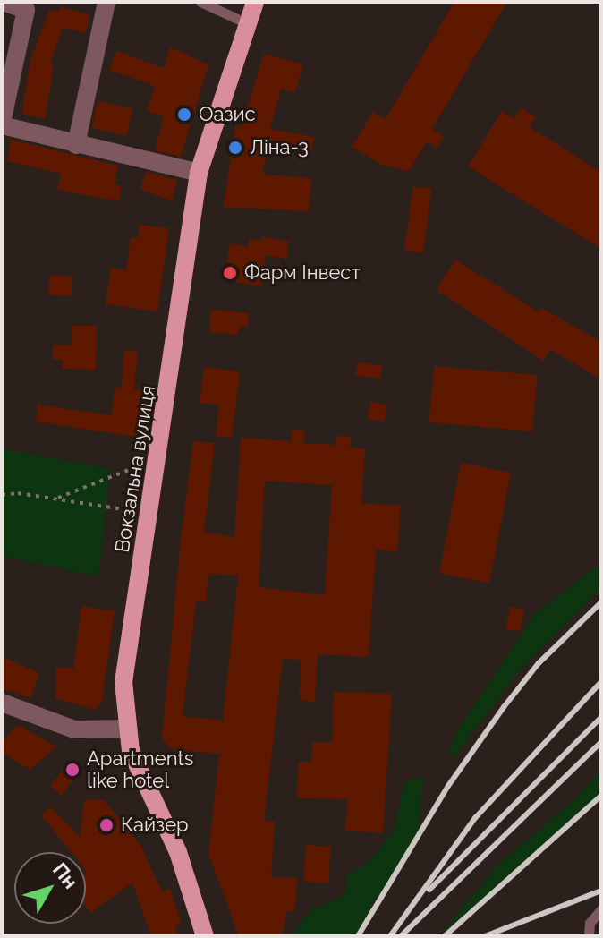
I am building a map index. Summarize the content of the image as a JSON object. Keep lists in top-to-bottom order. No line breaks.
{"streets":{"main road":["Вокзальна вулиця"]},"places":["Оазис","Ліна-3","Фарм Інвест","Apartments like hotel","Кайзер"],"north":"top right"}
